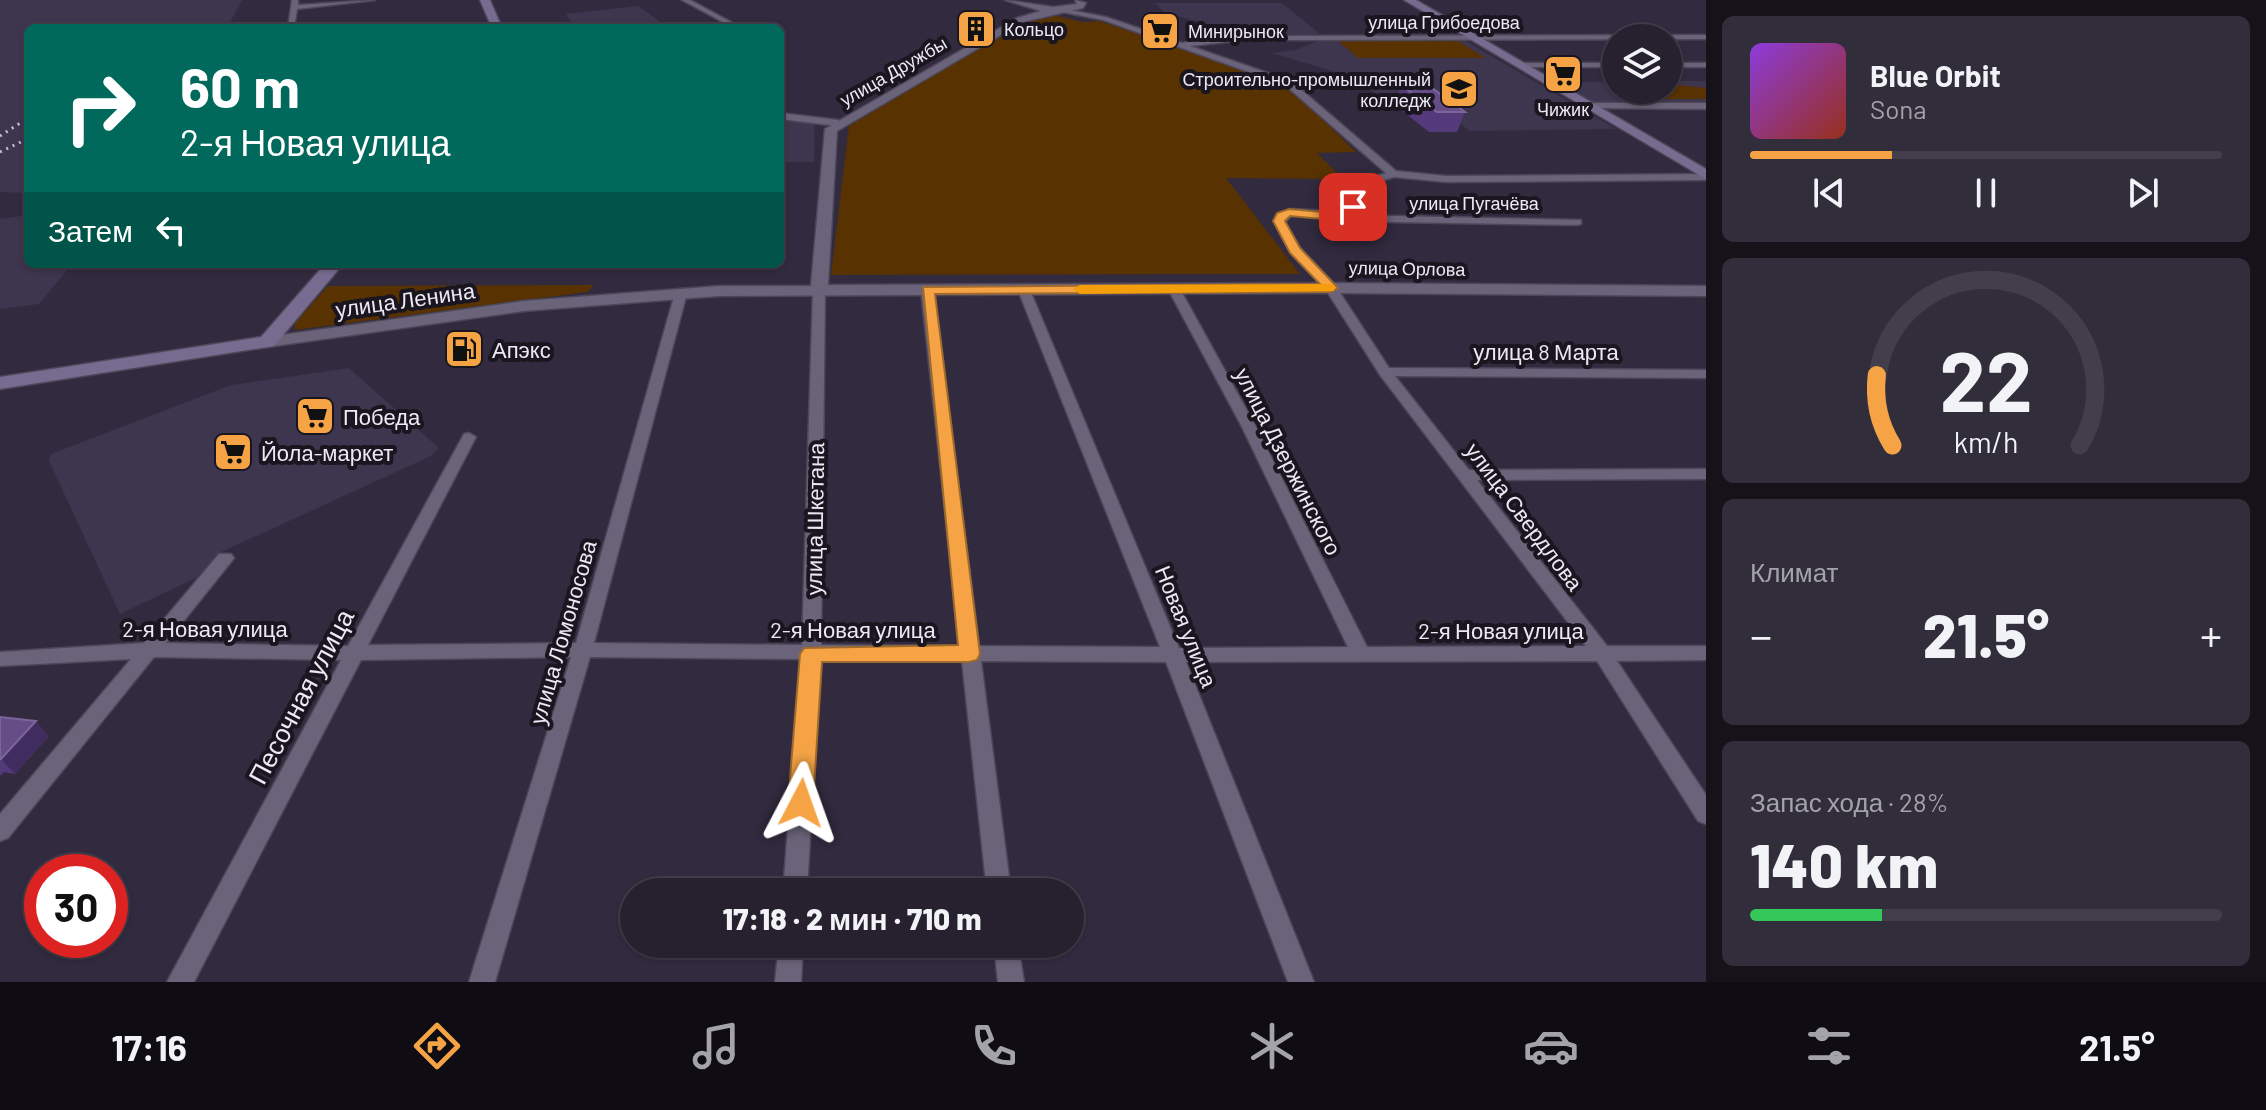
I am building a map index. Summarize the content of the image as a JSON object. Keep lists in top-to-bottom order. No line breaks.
{"streets":{"main road":["улица Ленина"],"street":["улица Грибоедова","улица Дружбы","улица Пугачёва","улица Орлова","улица 8 Марта","улица Дзержинского","улица Свердлова","улица Шкетана","Новая улица","2-я Новая улица","улица Ломоносова","Песочная улица"]},"crossings":[["улица Дружбы","улица Орлова"],["улица Дружбы","улица Ленина"],["улица Дружбы","улица Шкетана"],["улица Пугачёва","улица Орлова"],["улица Пугачёва","улица Свердлова"],["улица Орлова","улица Ленина"],["улица Орлова","улица Дзержинского"],["улица Орлова","улица Свердлова"],["улица Орлова","улица Шкетана"],["улица Орлова","Новая улица"],["улица Ленина","улица Шкетана"],["улица Ленина","улица Ломоносова"],["улица 8 Марта","улица Свердлова"],["улица Дзержинского","2-я Новая улица"],["улица Свердлова","2-я Новая улица"],["улица Шкетана","2-я Новая улица"],["Новая улица","2-я Новая улица"],["2-я Новая улица","улица Ломоносова"],["2-я Новая улица","Песочная улица"]],"places":{"building":["Кольцо"],"supermarket":["Минирынок","Чижик","Победа","Йола-маркет"],"school or university":["Строительно-промышленный колледж"],"fuel station":["Апэкс"]},"page":{"turn":["60 m","2-я Новая улица"],"song":["Blue Orbit","Sona"],"then":"Затем","tile":["Климат",["Запас хода · 28%","140 km"]],"heat":["−","21.5°","+"],"limit":"30","trip":"17:18 · 2 мин · 710 m","tabs":["17:16","21.5°"],"gauge":["22","km/h"]}}
